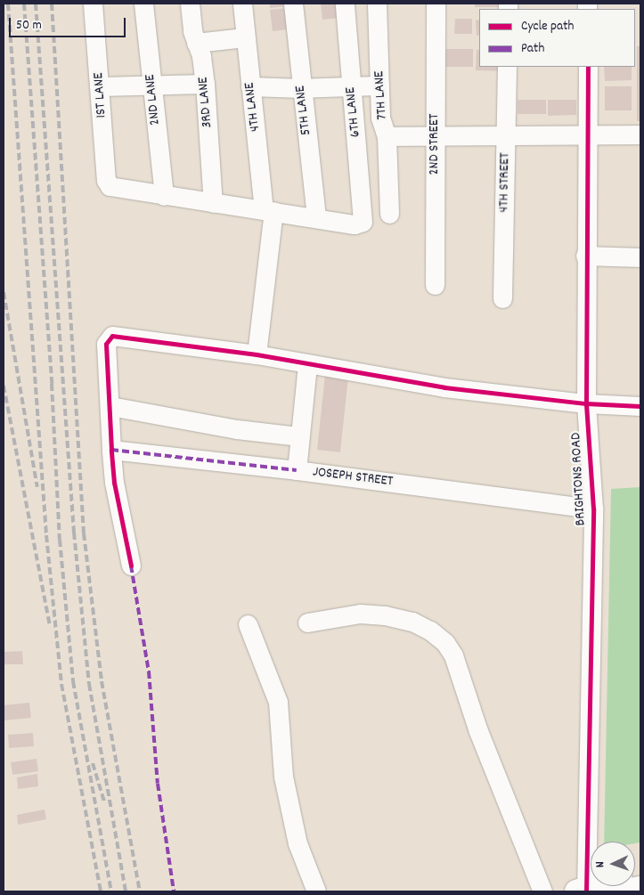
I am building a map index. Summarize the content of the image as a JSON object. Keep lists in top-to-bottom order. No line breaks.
{"streets":{"street":["1ST LANE","7TH LANE","2ND LANE","3RD LANE","4TH LANE","5TH LANE","6TH LANE","2ND STREET","4TH STREET","JOSEPH STREET","BRIGHTONS ROAD"]},"crossings":[["1ST LANE","2ND LANE"],["5TH LANE","6TH LANE"],["JOSEPH STREET","BRIGHTONS ROAD"]],"legend":["Cycle path","Path"],"scale_bar":"50 m","north":"left"}
